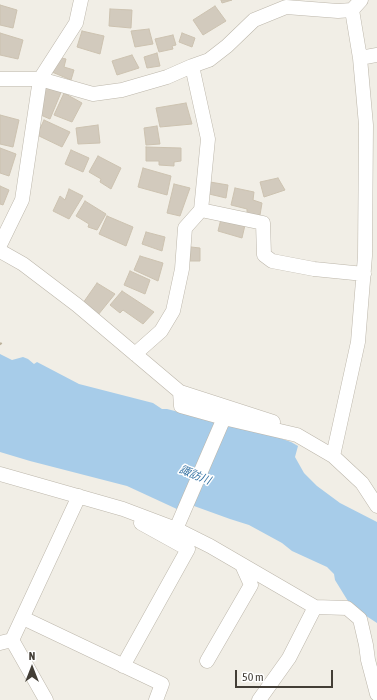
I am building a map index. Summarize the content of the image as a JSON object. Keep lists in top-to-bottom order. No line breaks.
{"water":["諏訪川"],"scale_bar":"50 m","north":"top"}
